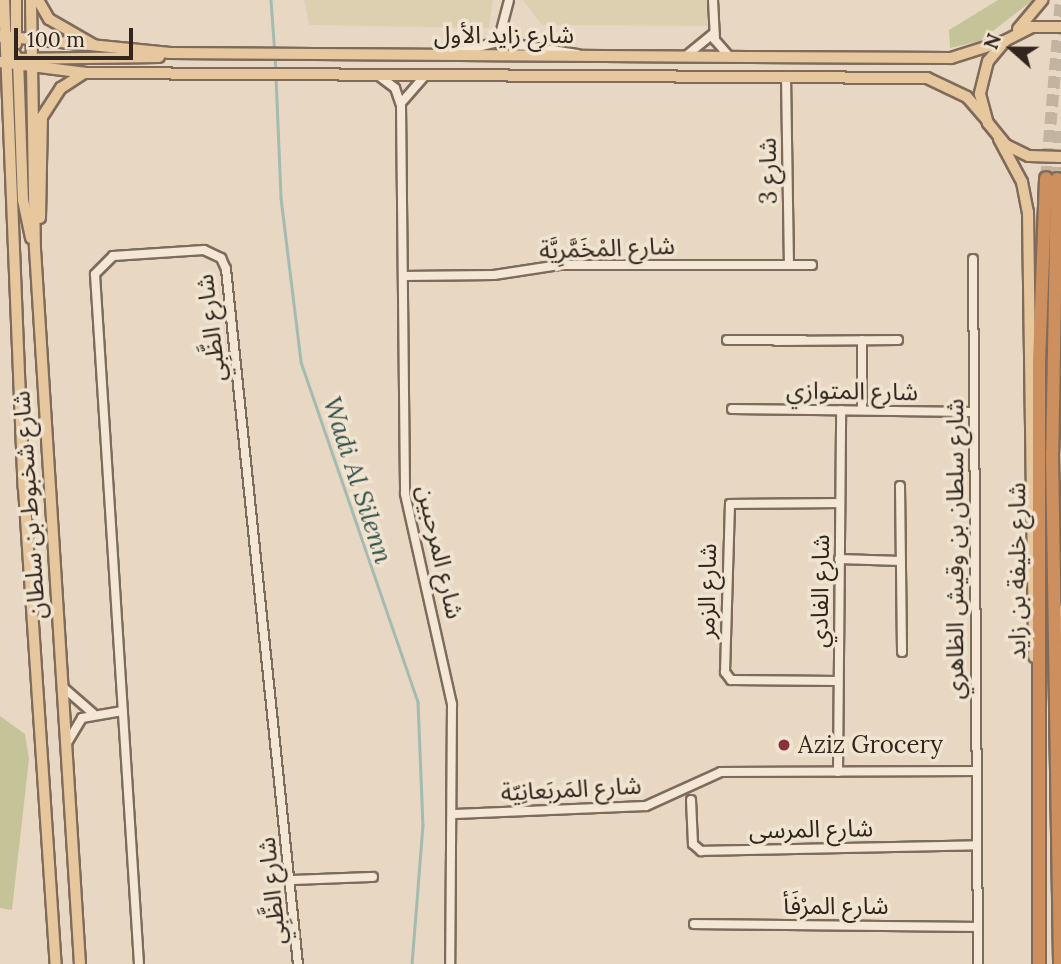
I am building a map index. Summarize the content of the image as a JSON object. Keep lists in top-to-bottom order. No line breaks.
{"streets":{"highway":["شارع خليفة بن زايد"],"main road":["شارع زايد الأول","شارع شخبوط بن سلطان"],"street":["شارع 3","شارع المْخَمَّرِيَّة","شارع الظَّبِي","شارع المتوازي","شارع سلطان بن وقيش الظاهري","شارع المرحبين","شارع الزمر","شارع الفادي","شارع المَربَعانِيّة","شارع المرسى","شارع المرْفَأ"]},"crossings":[["شارع زايد الأول","شارع 3"],["شارع زايد الأول","شارع شخبوط بن سلطان"],["شارع 3","شارع المْخَمَّرِيَّة"],["شارع المْخَمَّرِيَّة","شارع المرحبين"],["شارع المتوازي","شارع سلطان بن وقيش الظاهري"],["شارع المتوازي","شارع الفادي"],["شارع سلطان بن وقيش الظاهري","شارع المَربَعانِيّة"],["شارع سلطان بن وقيش الظاهري","شارع المرسى"],["شارع سلطان بن وقيش الظاهري","شارع المرْفَأ"],["شارع المرحبين","شارع المَربَعانِيّة"],["شارع الزمر","شارع الفادي"],["شارع الفادي","شارع المَربَعانِيّة"]],"water":["Wadi Al Silenn"],"places":["Aziz Grocery"],"scale_bar":"100 m","north":"left"}
